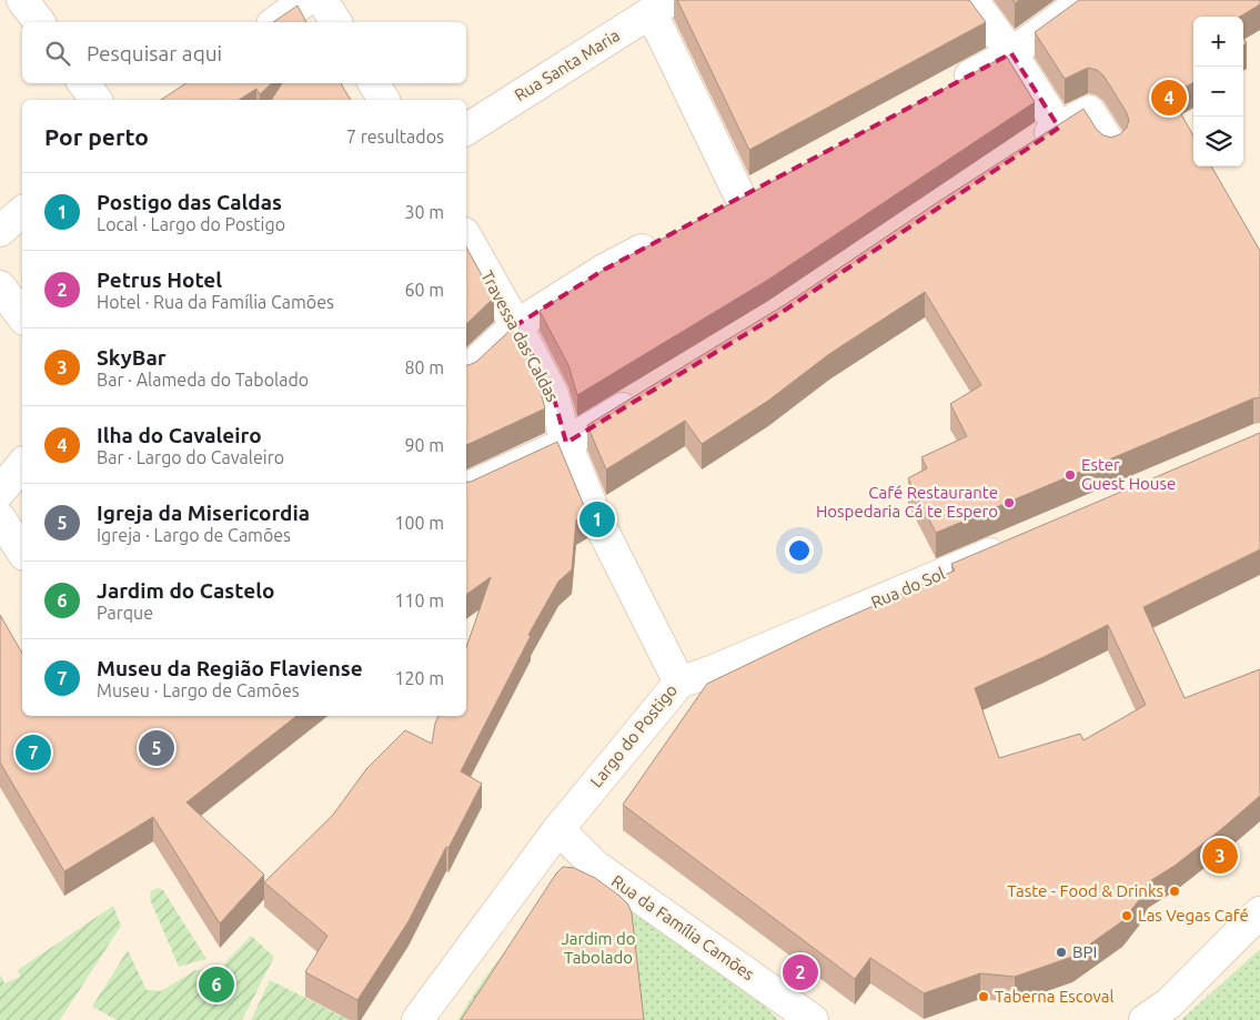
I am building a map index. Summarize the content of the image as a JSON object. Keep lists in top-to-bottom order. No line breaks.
{"streets":{"street":["Rua Santa Maria","Travessa das Caldas","Rua do Sol","Largo do Postigo","Rua da Família Camões"]},"crossings":[["Travessa das Caldas","Largo do Postigo"],["Rua do Sol","Largo do Postigo"],["Largo do Postigo","Rua da Família Camões"]],"parks":["Jardim do Tabolado"],"places":["Ester Guest House","Café Restaurante Hospedaria Cá te Espero","Taste - Food & Drinks","Las Vegas Café","BPI","Taberna Escoval"],"page":{"map_buttons":["+","−"],"search":"Pesquisar aqui","pins":["4","1","5","7","3","2","6"],"heading":["Por perto","7 resultados"],"list":[{"mark":"1","name":"Postigo das Caldas","note":"Local · Largo do Postigo","value":"30 m"},{"mark":"2","name":"Petrus Hotel","note":"Hotel · Rua da Família Camões","value":"60 m"},{"mark":"3","name":"SkyBar","note":"Bar · Alameda do Tabolado","value":"80 m"},{"mark":"4","name":"Ilha do Cavaleiro","note":"Bar · Largo do Cavaleiro","value":"90 m"},{"mark":"5","name":"Igreja da Misericordia","note":"Igreja · Largo de Camões","value":"100 m"},{"mark":"6","name":"Jardim do Castelo","note":"Parque","value":"110 m"},{"mark":"7","name":"Museu da Região Flaviense","note":"Museu · Largo de Camões","value":"120 m"}]}}
